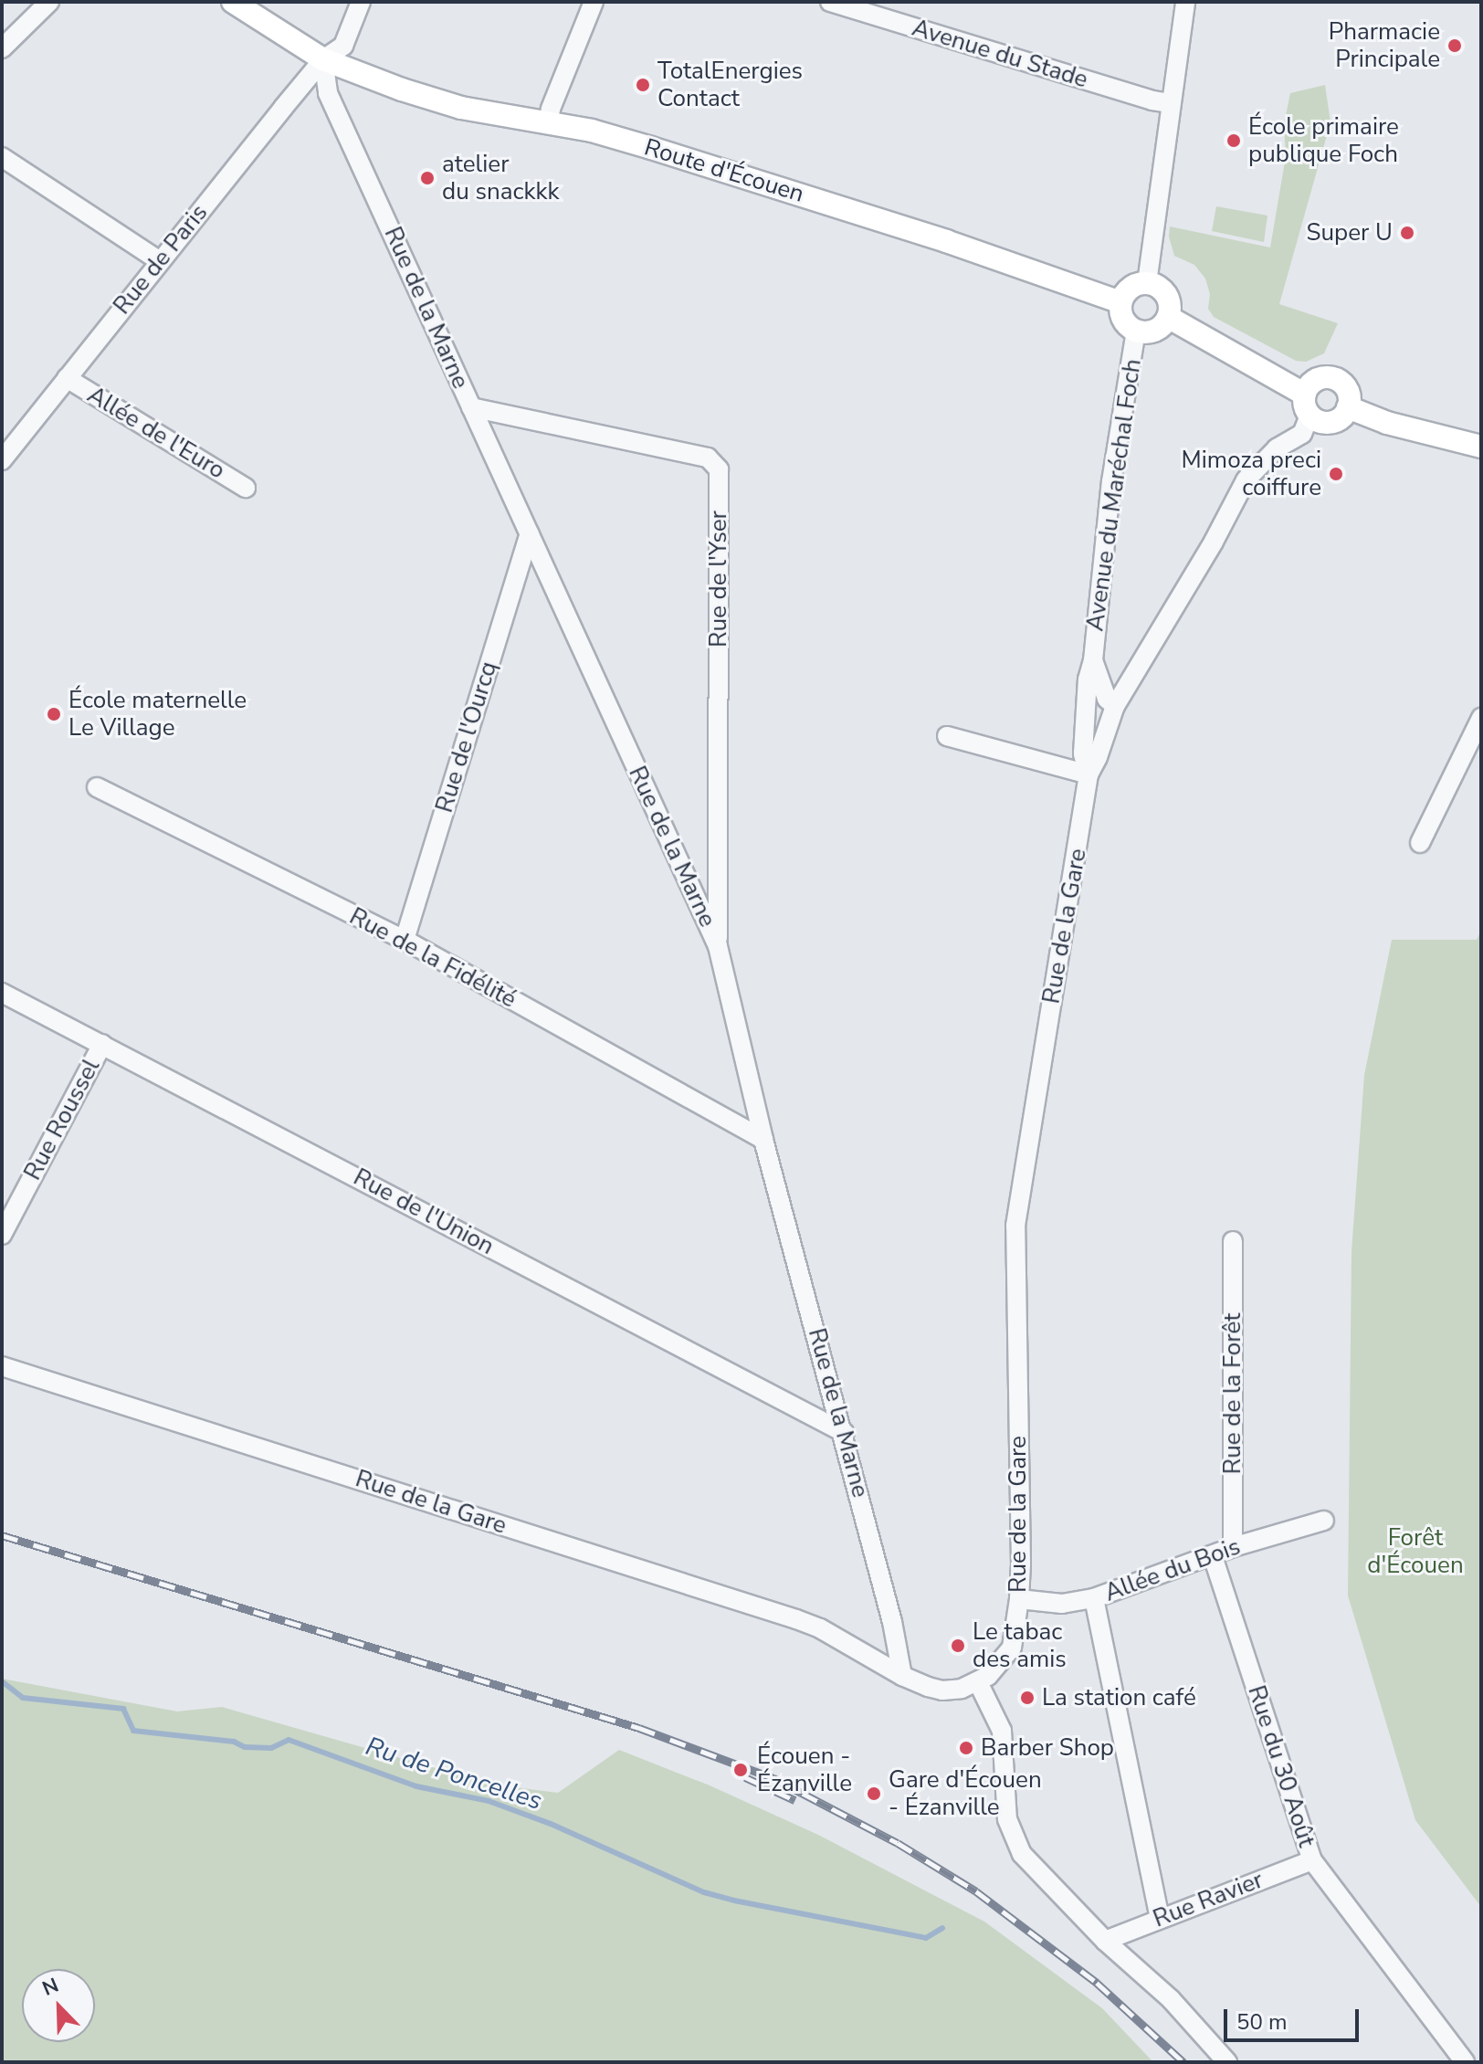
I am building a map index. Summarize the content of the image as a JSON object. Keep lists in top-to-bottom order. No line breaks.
{"streets":{"main road":["Route d'Écouen"],"street":["Avenue du Stade","Rue de Paris","Rue de la Marne","Allée de l'Euro","Avenue du Maréchal Foch","Rue de l'Yser","Rue de l'Ourcq","Rue de la Gare","Rue de la Fidélité","Rue Roussel","Rue de l'Union","Rue de la Forêt","Allée du Bois","Rue du 30 Août","Rue Ravier"]},"crossings":[["Route d'Écouen","Rue de Paris"],["Route d'Écouen","Rue de la Marne"],["Route d'Écouen","Avenue du Maréchal Foch"],["Rue de Paris","Rue de la Marne"],["Rue de Paris","Allée de l'Euro"],["Rue de la Marne","Rue de l'Yser"],["Rue de la Marne","Rue de l'Ourcq"],["Rue de la Marne","Rue de la Gare"],["Rue de la Marne","Rue de la Fidélité"],["Rue de la Marne","Rue de l'Union"],["Avenue du Maréchal Foch","Rue de la Gare"],["Rue de l'Ourcq","Rue de la Fidélité"],["Rue de la Gare","Allée du Bois"],["Rue Roussel","Rue de l'Union"],["Rue de la Forêt","Allée du Bois"],["Allée du Bois","Rue du 30 Août"],["Rue du 30 Août","Rue Ravier"]],"water":["Ru de Poncelles"],"parks":["Forêt d'Écouen"],"places":["Pharmacie Principale","TotalEnergies Contact","École primaire publique Foch","atelier du snackkk","Super U","Mimoza preci coiffure","École maternelle Le Village","Le tabac des amis","La station café","Barber Shop","Écouen - Ézanville","Gare d'Écouen - Ézanville"],"scale_bar":"50 m","north":"top left"}
